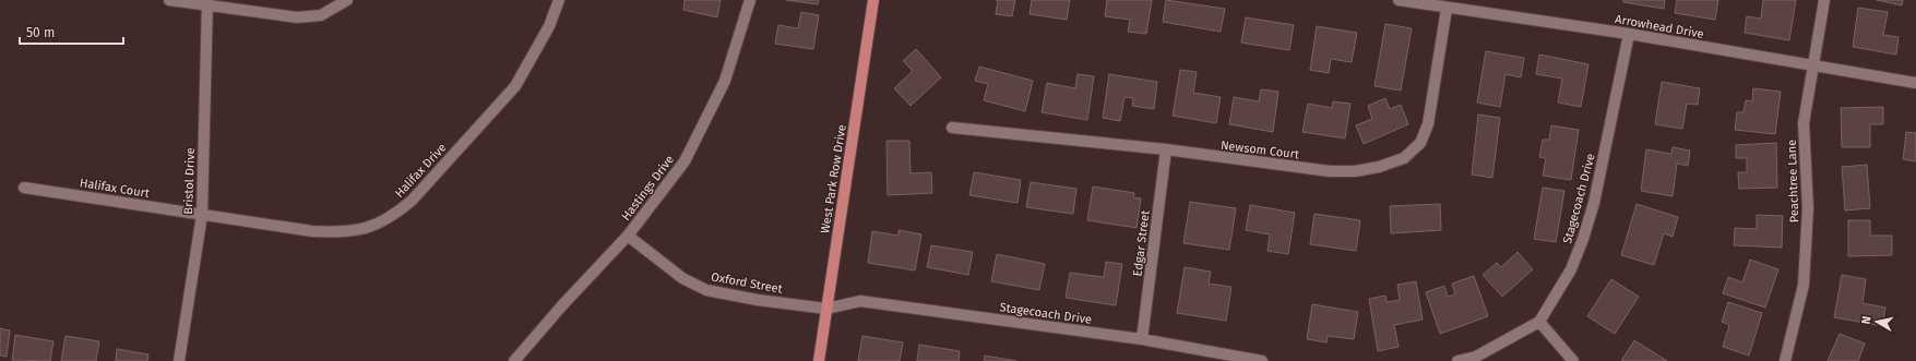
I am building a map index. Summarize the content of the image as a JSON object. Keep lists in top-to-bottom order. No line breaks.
{"streets":{"main road":["West Park Row Drive"],"street":["Arrowhead Drive","Newsom Court","Halifax Drive","Bristol Drive","Peachtree Lane","Halifax Court","Hastings Drive","Stagecoach Drive","Edgar Street","Oxford Street"]},"crossings":[["Arrowhead Drive","Newsom Court"],["Arrowhead Drive","Peachtree Lane"],["Arrowhead Drive","Stagecoach Drive"],["Newsom Court","Edgar Street"],["Halifax Drive","Bristol Drive"],["Halifax Drive","Halifax Court"],["West Park Row Drive","Stagecoach Drive"],["West Park Row Drive","Oxford Street"],["Bristol Drive","Halifax Court"],["Hastings Drive","Oxford Street"],["Stagecoach Drive","Edgar Street"],["Stagecoach Drive","Oxford Street"]],"scale_bar":"50 m","north":"left"}
